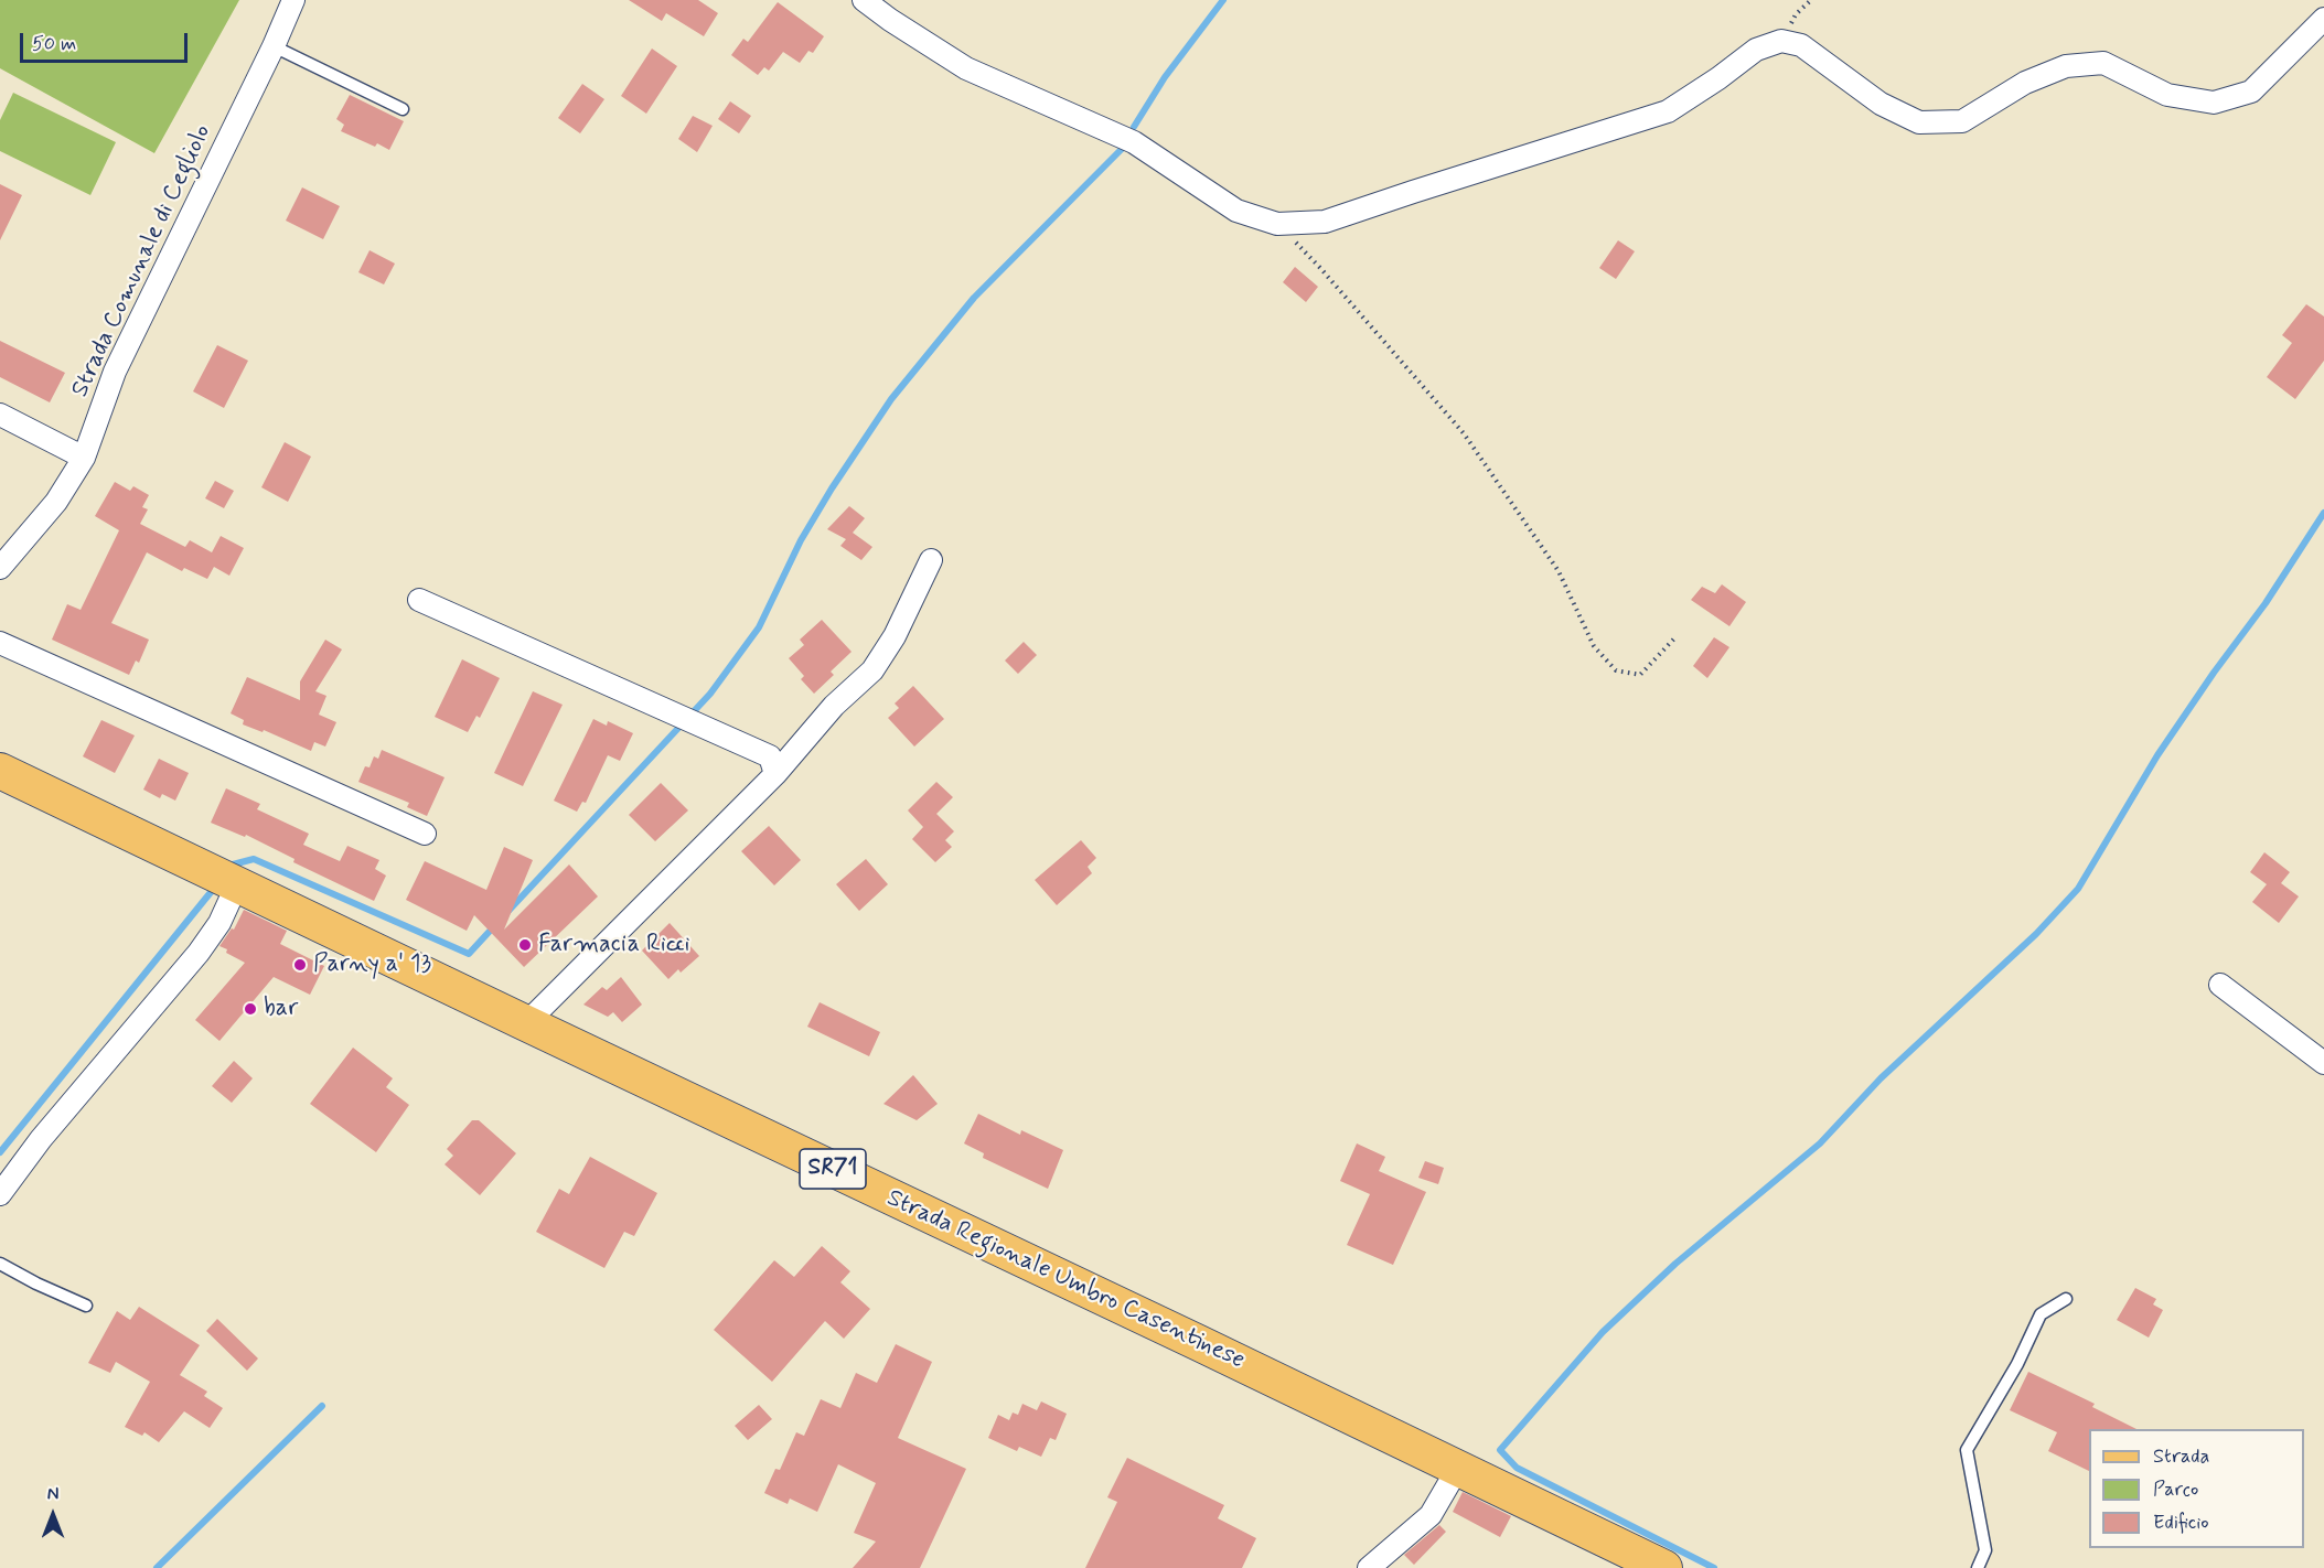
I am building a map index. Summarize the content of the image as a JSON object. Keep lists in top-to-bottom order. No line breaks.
{"streets":{"main road":["SR71","Strada Regionale Umbro Casentinese"],"street":["Strada Comunale di Cegliolo"]},"places":["Farmacia Ricci","Parny a' 13","bar"],"legend":["Strada","Parco","Edificio"],"scale_bar":"50 m","north":"top"}
